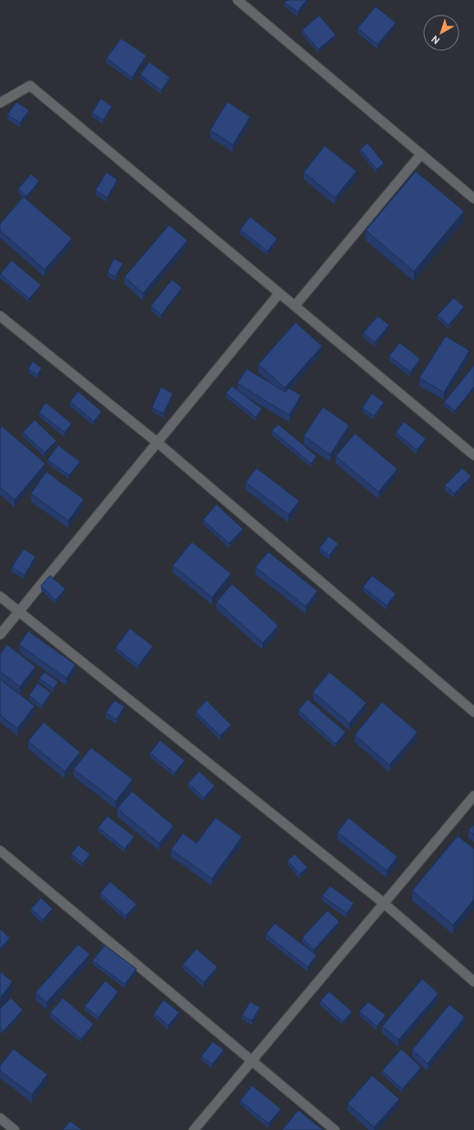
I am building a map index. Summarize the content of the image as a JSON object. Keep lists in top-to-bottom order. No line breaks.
{"north":"bottom left"}
